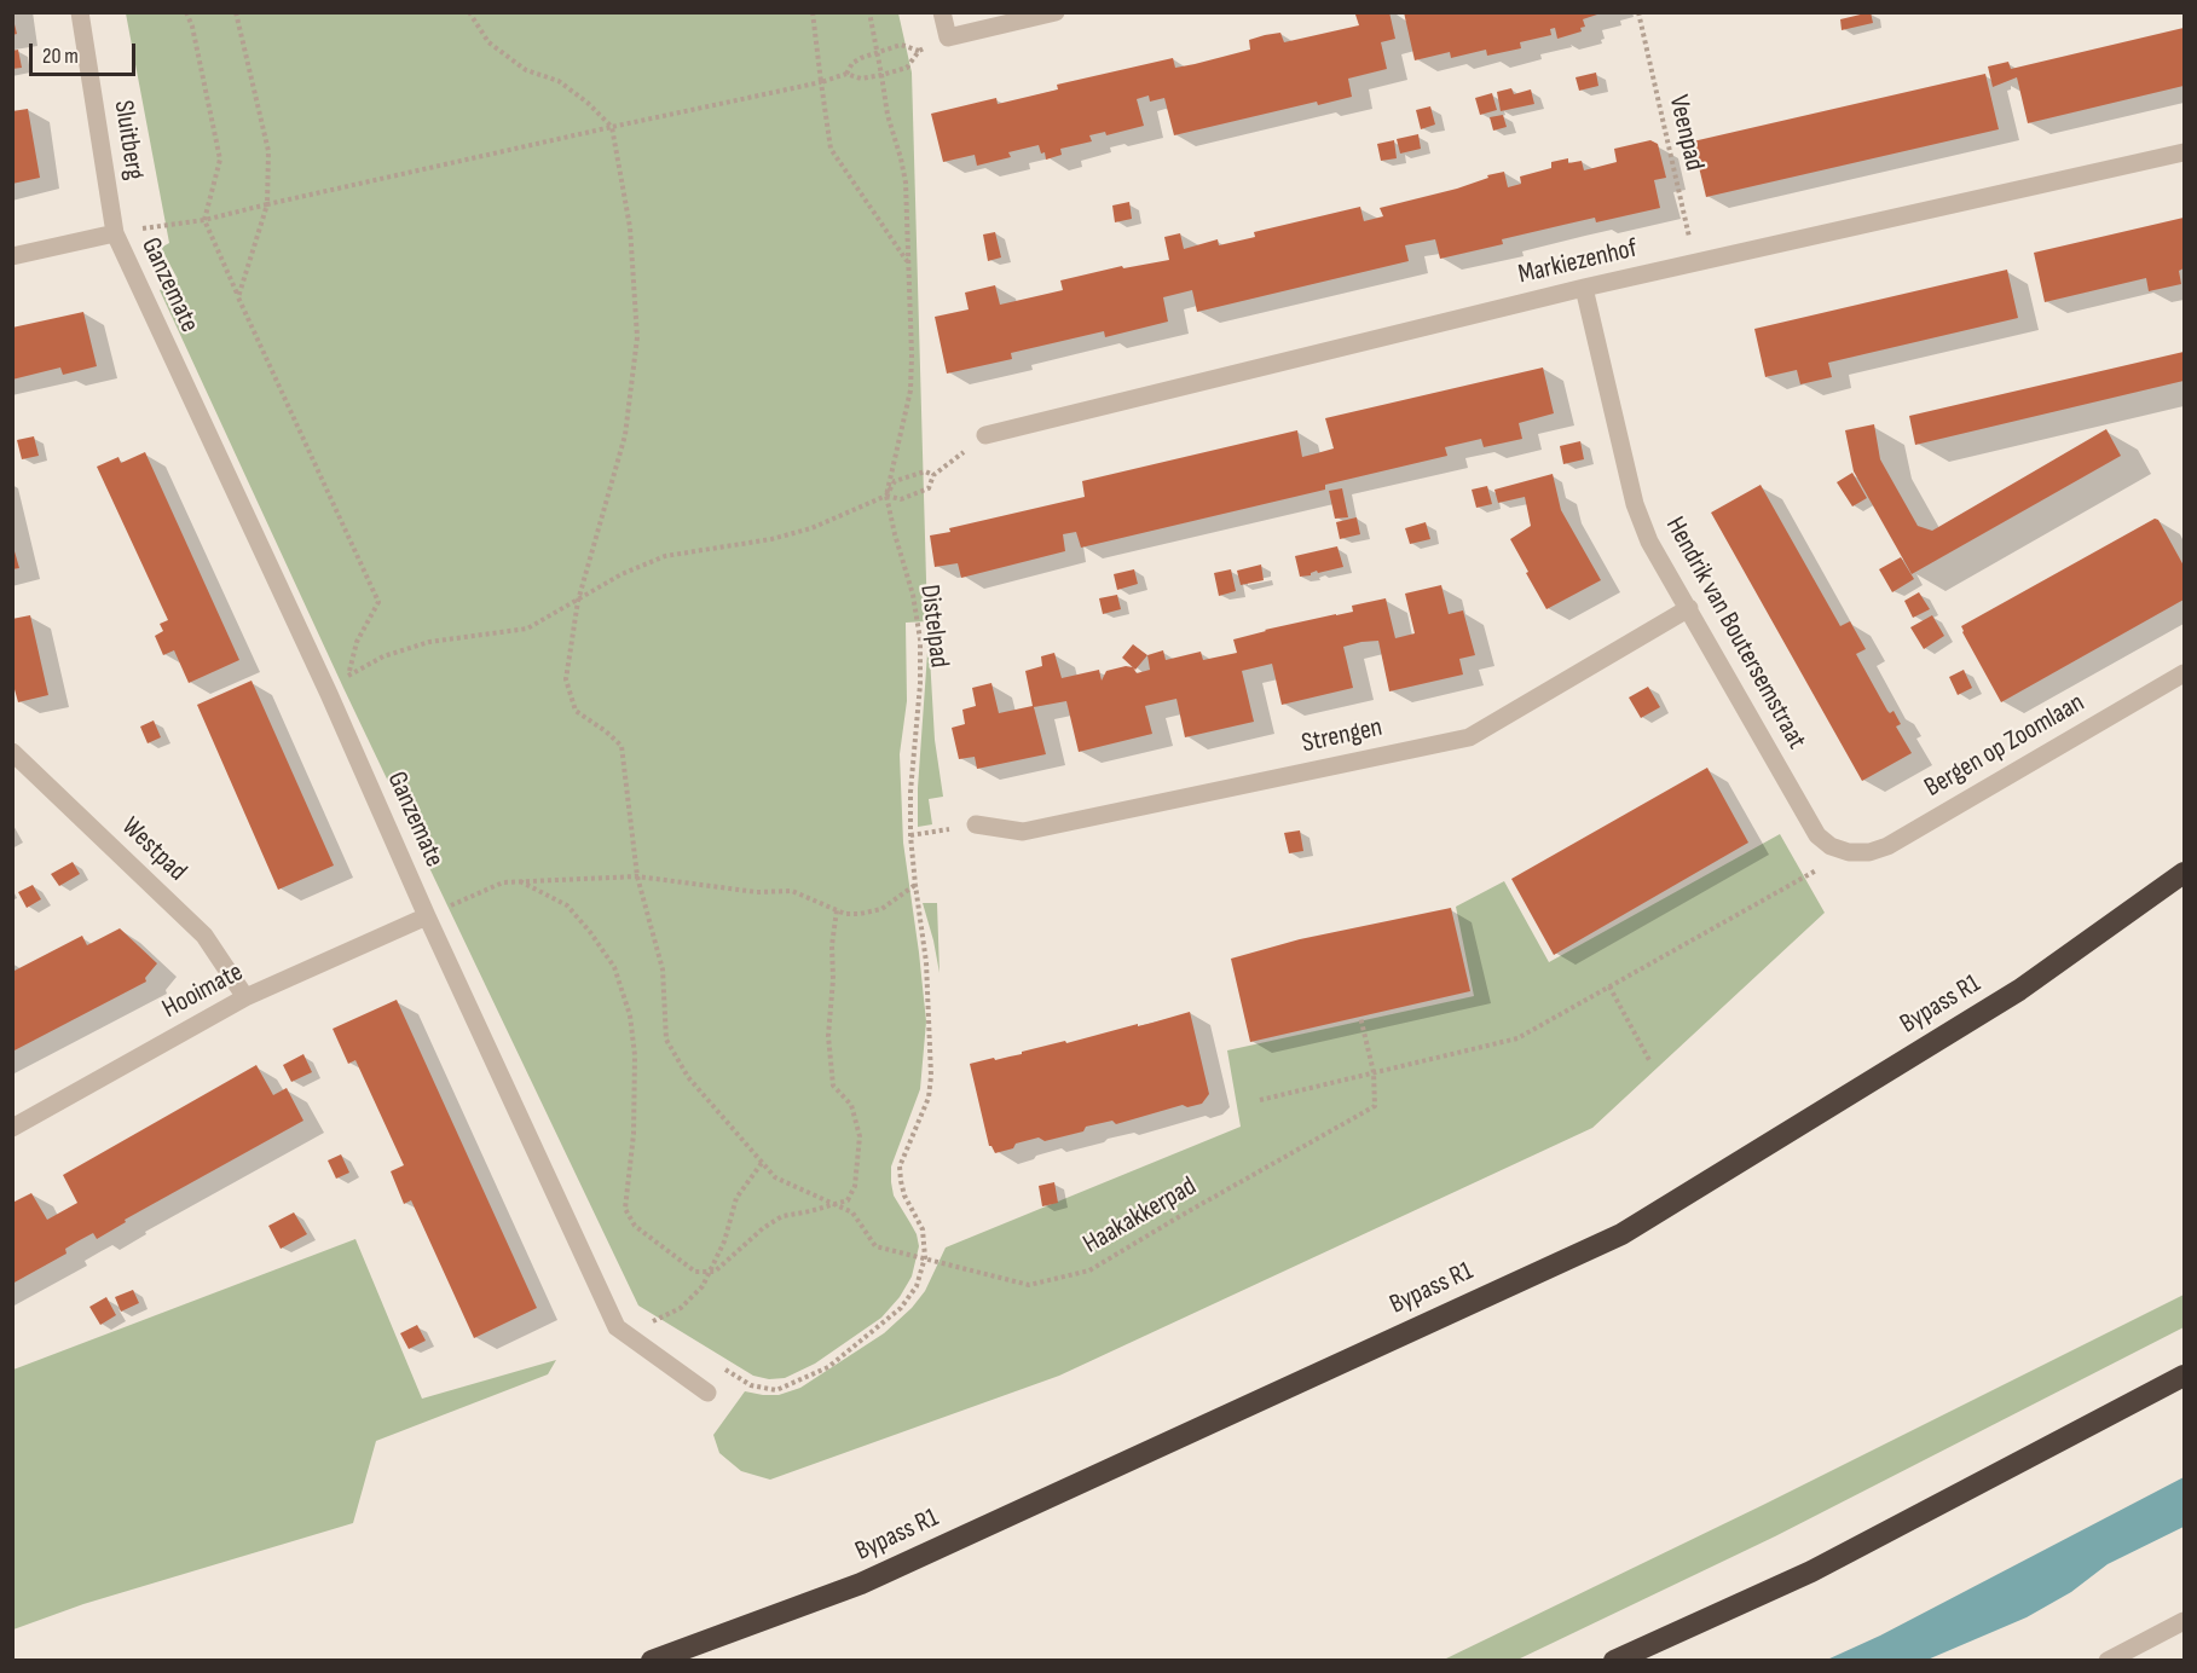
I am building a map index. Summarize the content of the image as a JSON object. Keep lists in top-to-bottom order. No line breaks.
{"streets":{"highway":["Bypass R1"],"street":["Sluitberg","Markiezenhof","Ganzemate","Hendrik van Boutersemstraat","Strengen","Bergen op Zoomlaan","Westpad","Hooimate"],"path":["Veenpad","Distelpad","Haakakkerpad"]},"crossings":[["Veenpad","Markiezenhof"],["Sluitberg","Ganzemate"],["Markiezenhof","Hendrik van Boutersemstraat"],["Ganzemate","Hooimate"],["Distelpad","Haakakkerpad"],["Hendrik van Boutersemstraat","Strengen"],["Hendrik van Boutersemstraat","Bergen op Zoomlaan"],["Westpad","Hooimate"]],"scale_bar":"20 m"}
